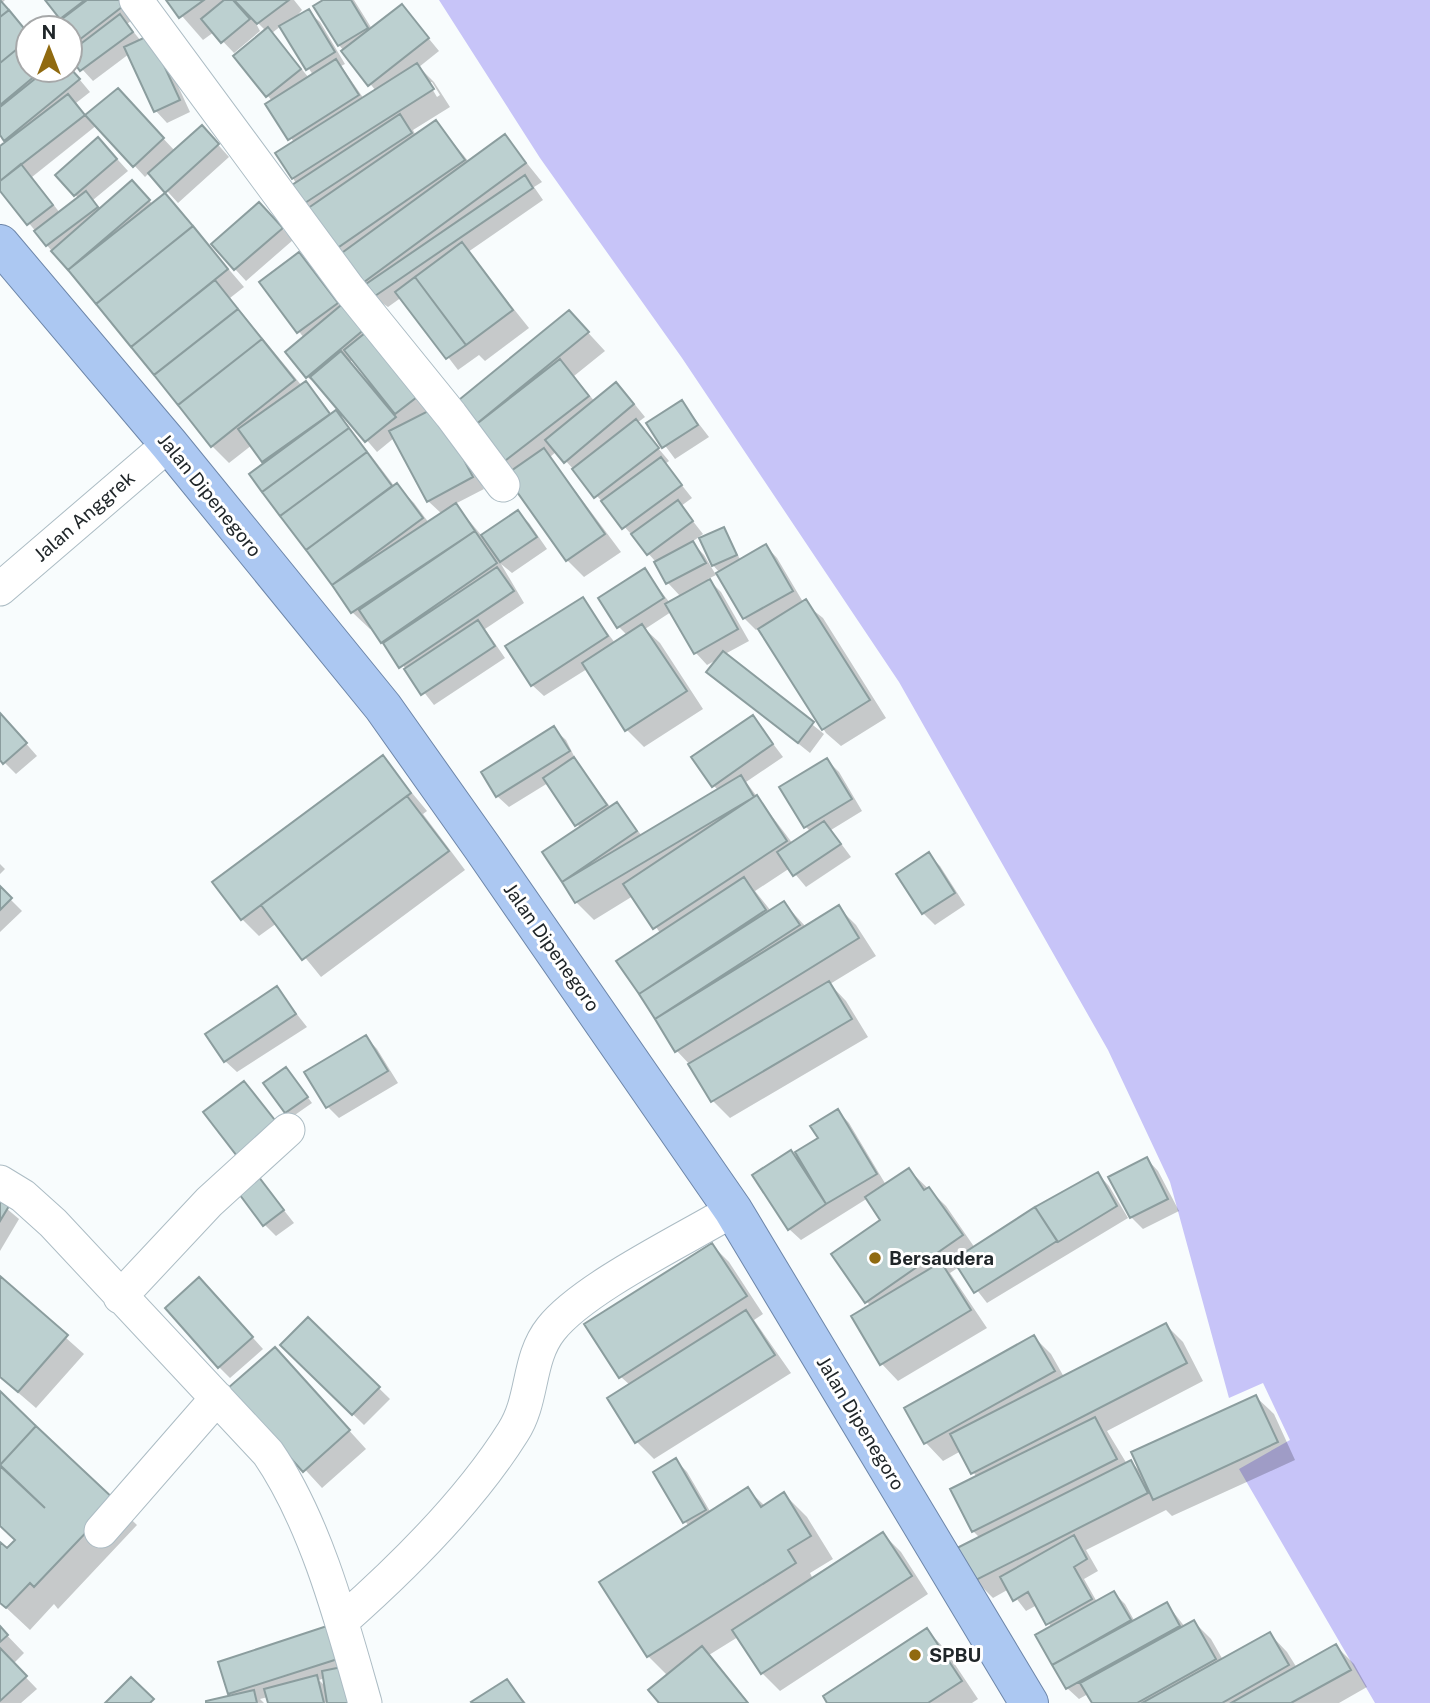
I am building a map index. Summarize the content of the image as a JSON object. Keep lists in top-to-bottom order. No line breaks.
{"streets":{"highway":["Jalan Dipenegoro"],"street":["Jalan Anggrek"]},"crossings":[["Jalan Dipenegoro","Jalan Anggrek"]],"places":["Bersaudera","SPBU"],"north":"top"}
